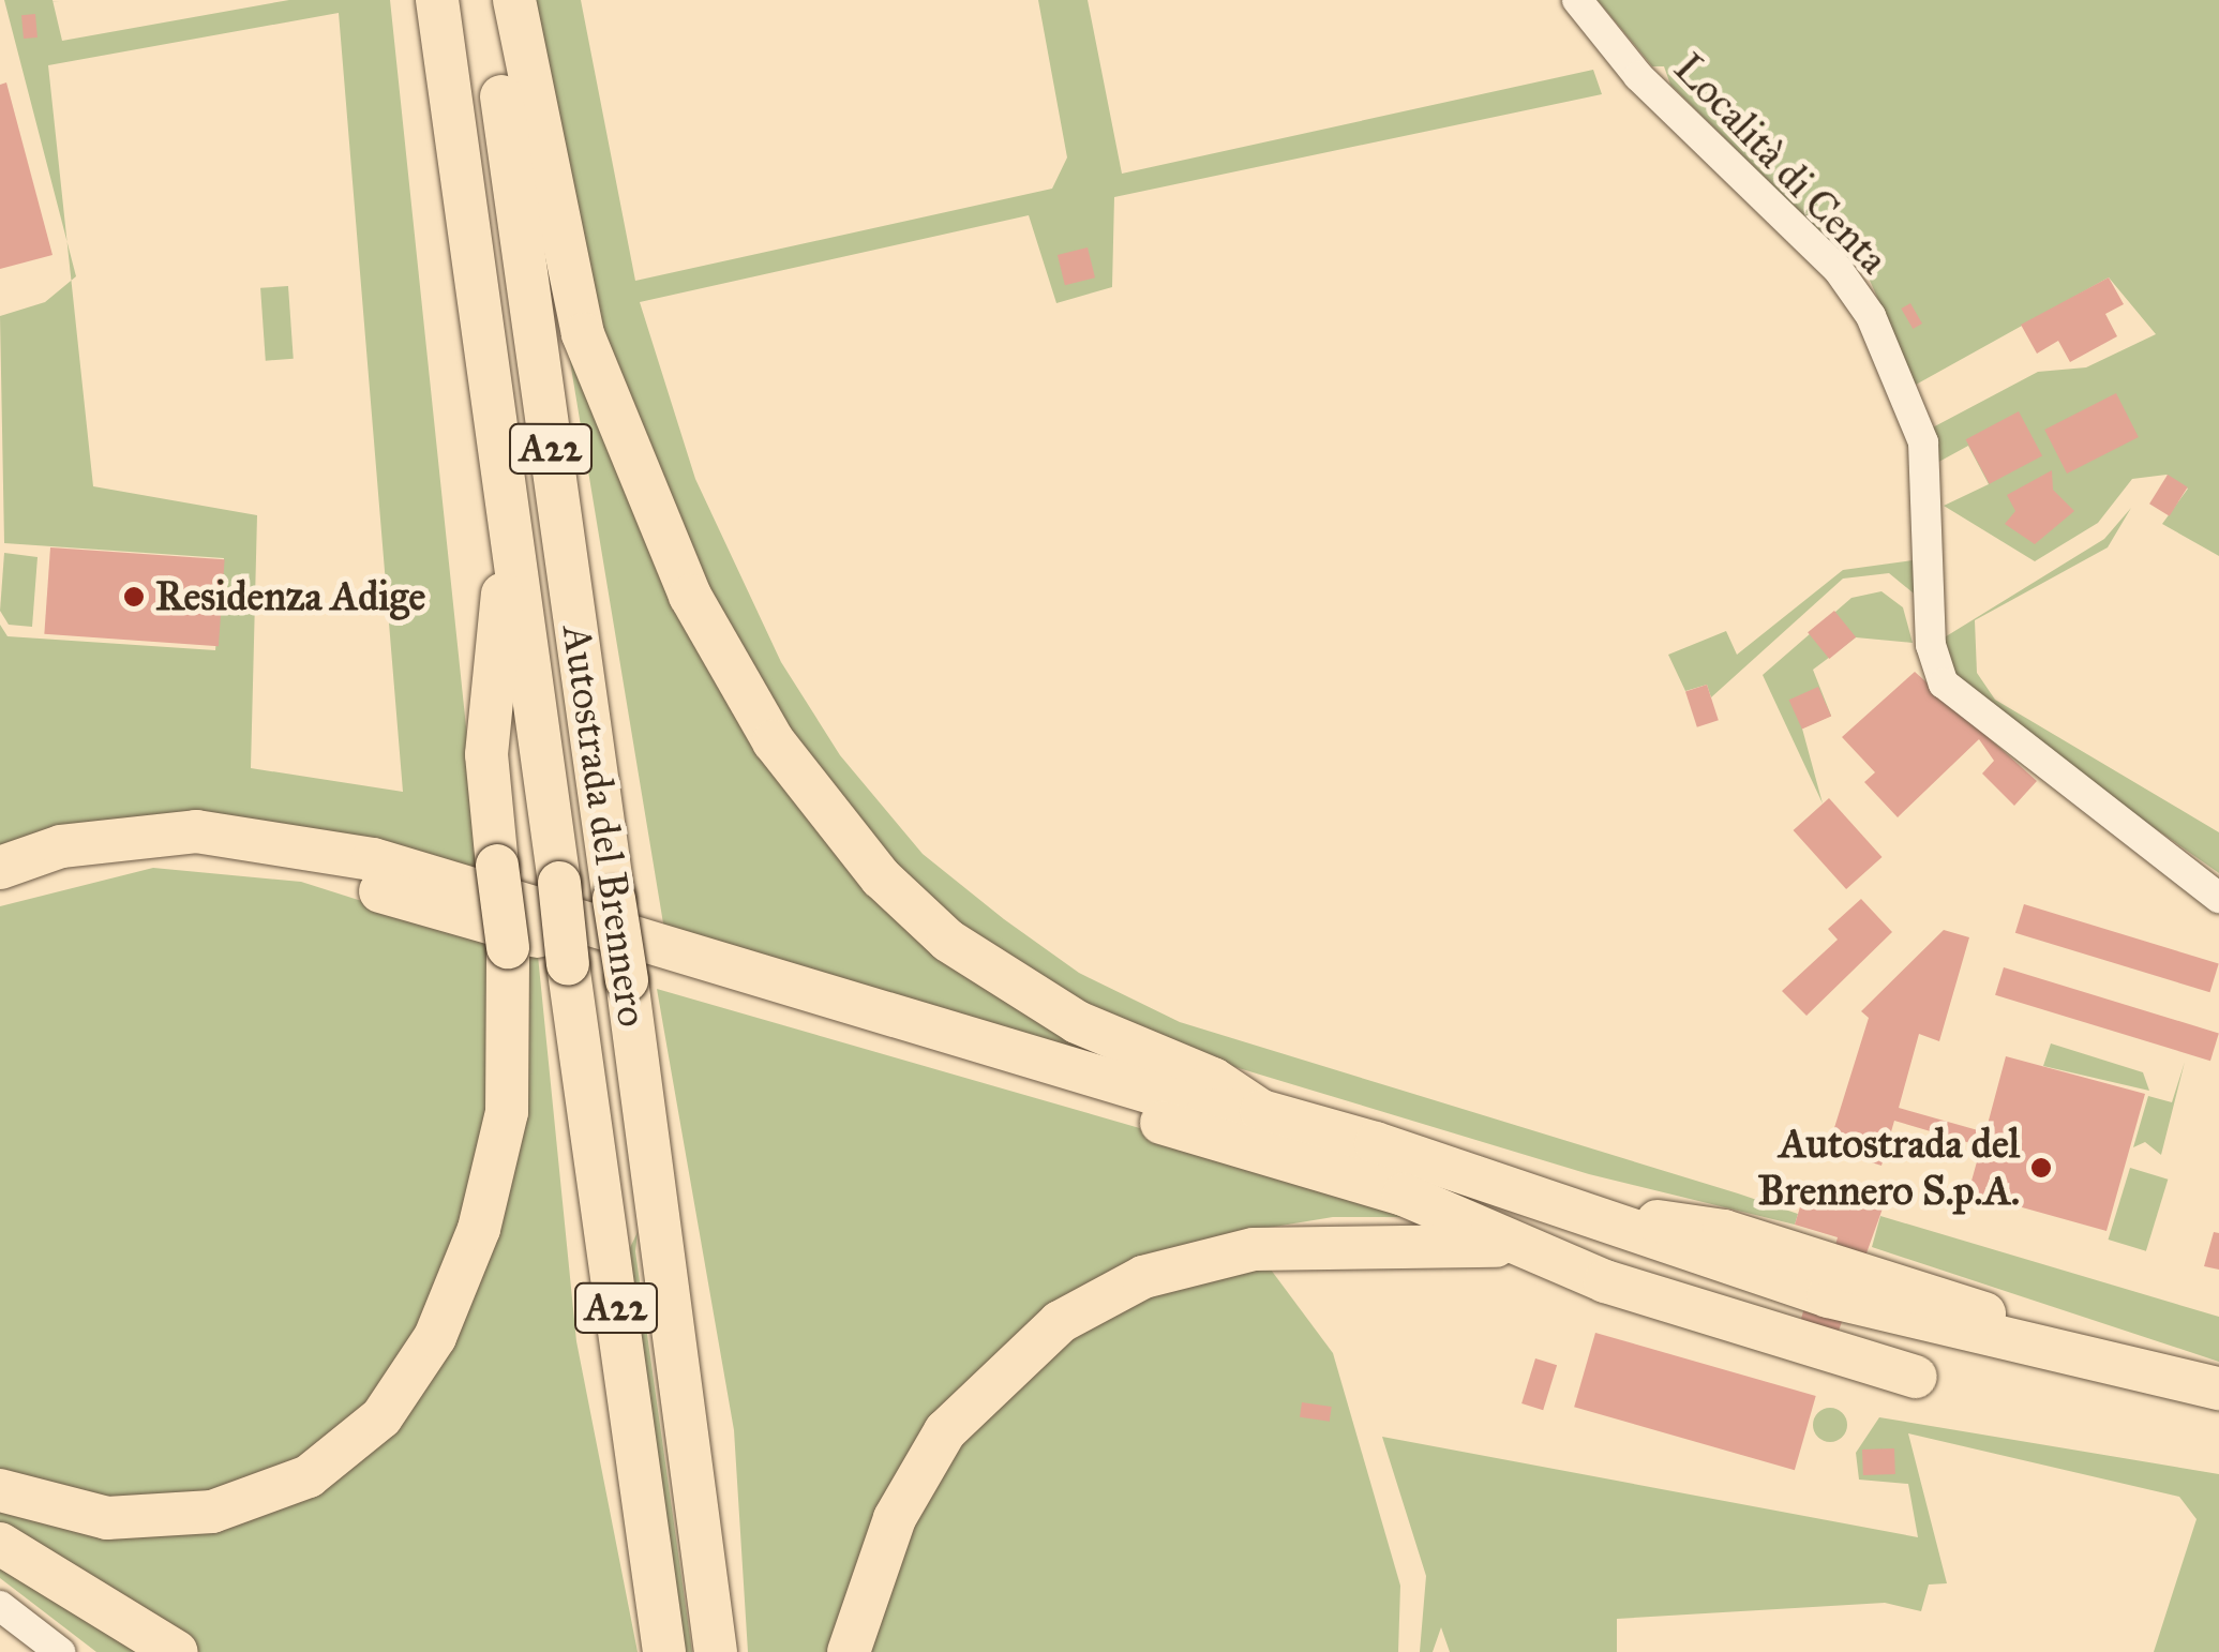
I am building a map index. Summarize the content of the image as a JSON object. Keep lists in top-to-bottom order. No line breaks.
{"streets":{"highway":["A22","Autostrada del Brennero"],"street":["Località di Centa"]},"places":["Residenza Adige","Autostrada del Brennero S.p.A."]}
